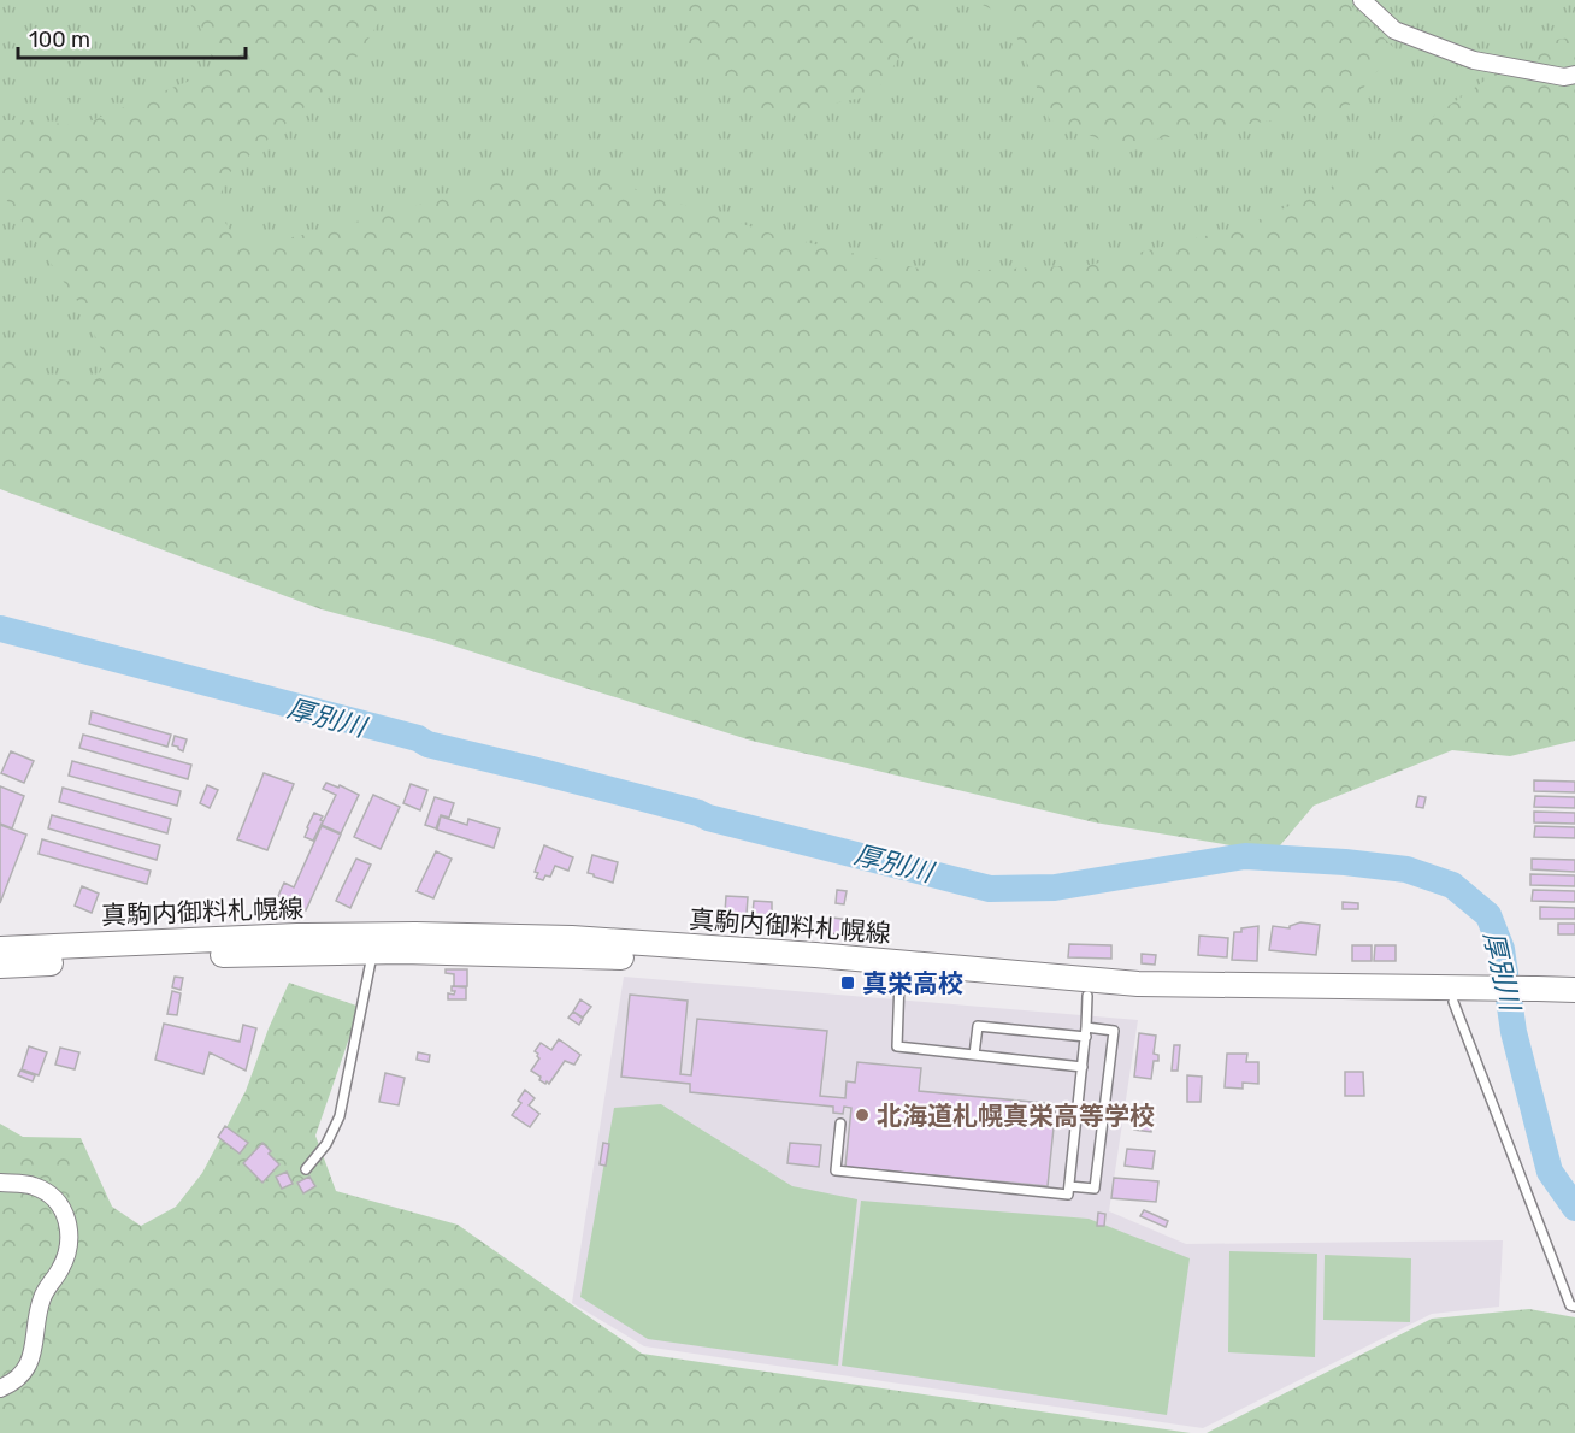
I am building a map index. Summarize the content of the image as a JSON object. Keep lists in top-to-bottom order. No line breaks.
{"streets":{"main road":["真駒内御料札幌線"]},"water":["厚別川"],"places":{"transit":["真栄高校"],"other":["北海道札幌真栄高等学校"]},"scale_bar":"100 m"}
